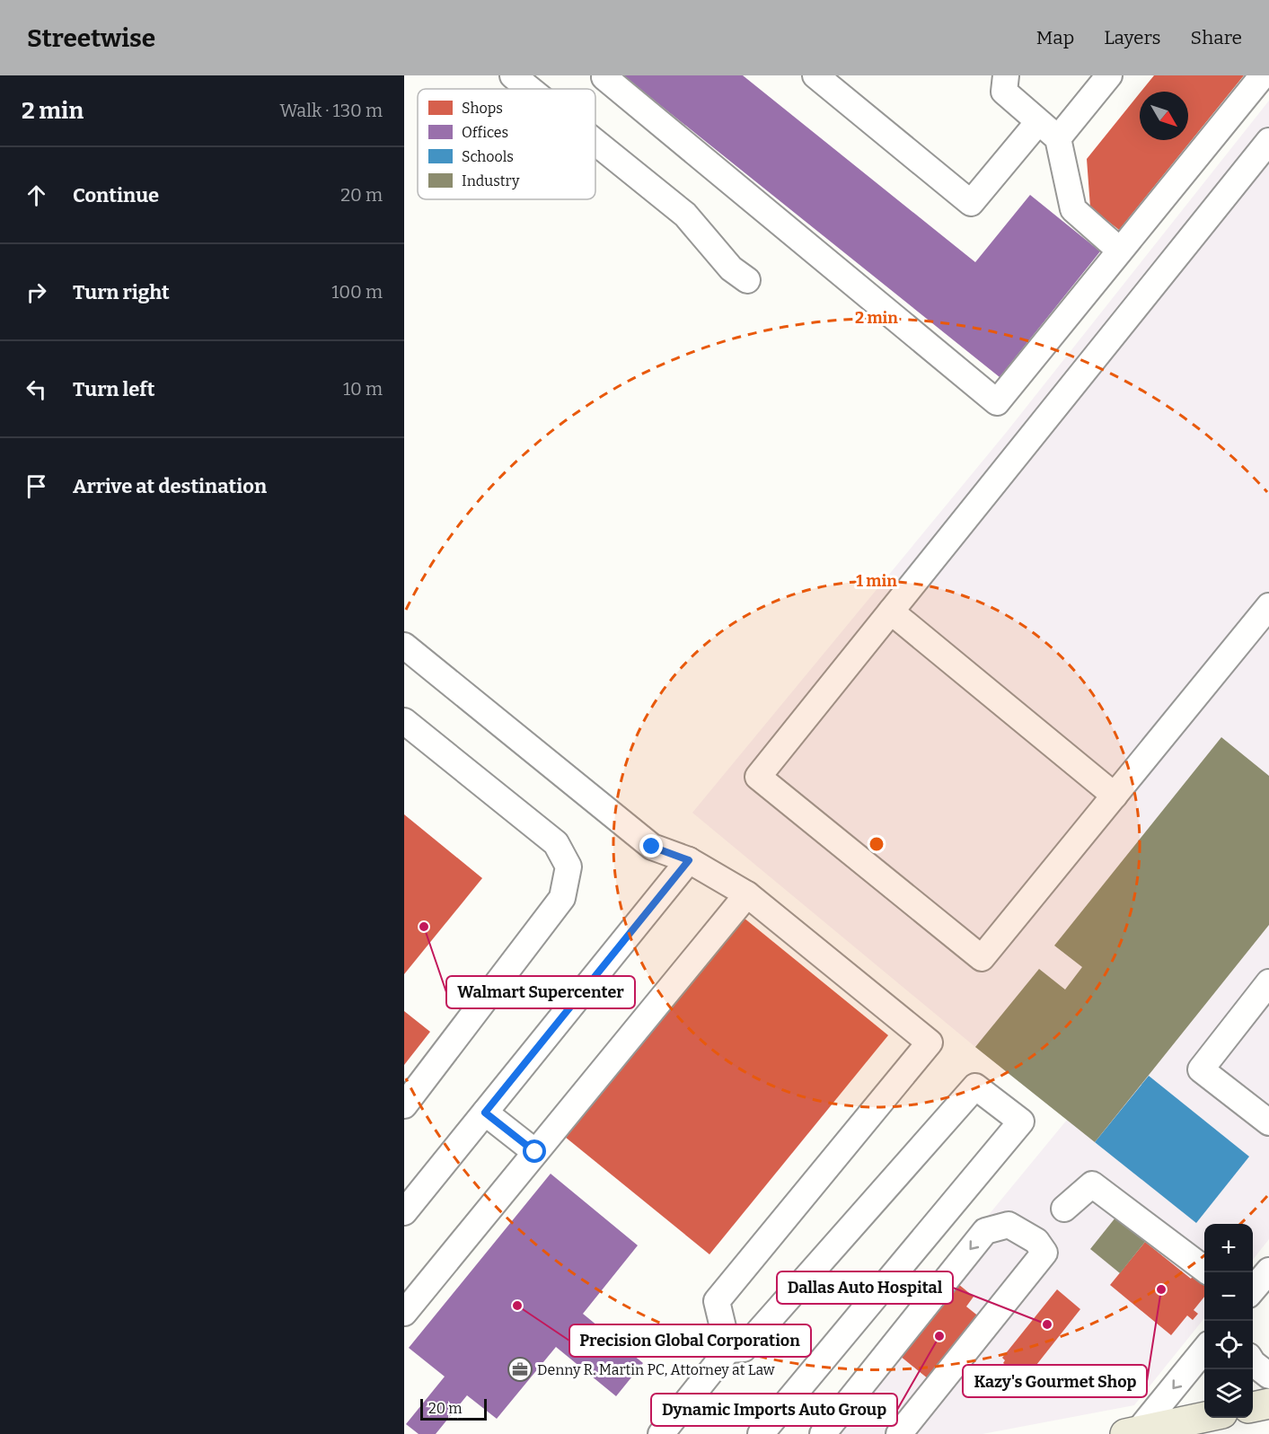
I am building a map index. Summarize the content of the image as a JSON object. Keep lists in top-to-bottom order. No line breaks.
{"places":{"other":["Walmart Supercenter","Kazy's Gourmet Shop","Precision Global Corporation","Dallas Auto Hospital","Dynamic Imports Auto Group"],"office":["Denny R. Martin PC, Attorney at Law"]},"legend":["Shops","Offices","Schools","Industry"],"scale_bar":"20 m","north":"bottom right","page":{"header":"Streetwise","nav":["Map","Layers","Share"],"heading":["2 min","Walk · 130 m"],"list":[["Continue","20 m"],["Turn right","100 m"],["Turn left","10 m"],"Arrive at destination"],"map_buttons":["+","−"],"scale":"20 m"},"rings":["2 min","1 min"]}
